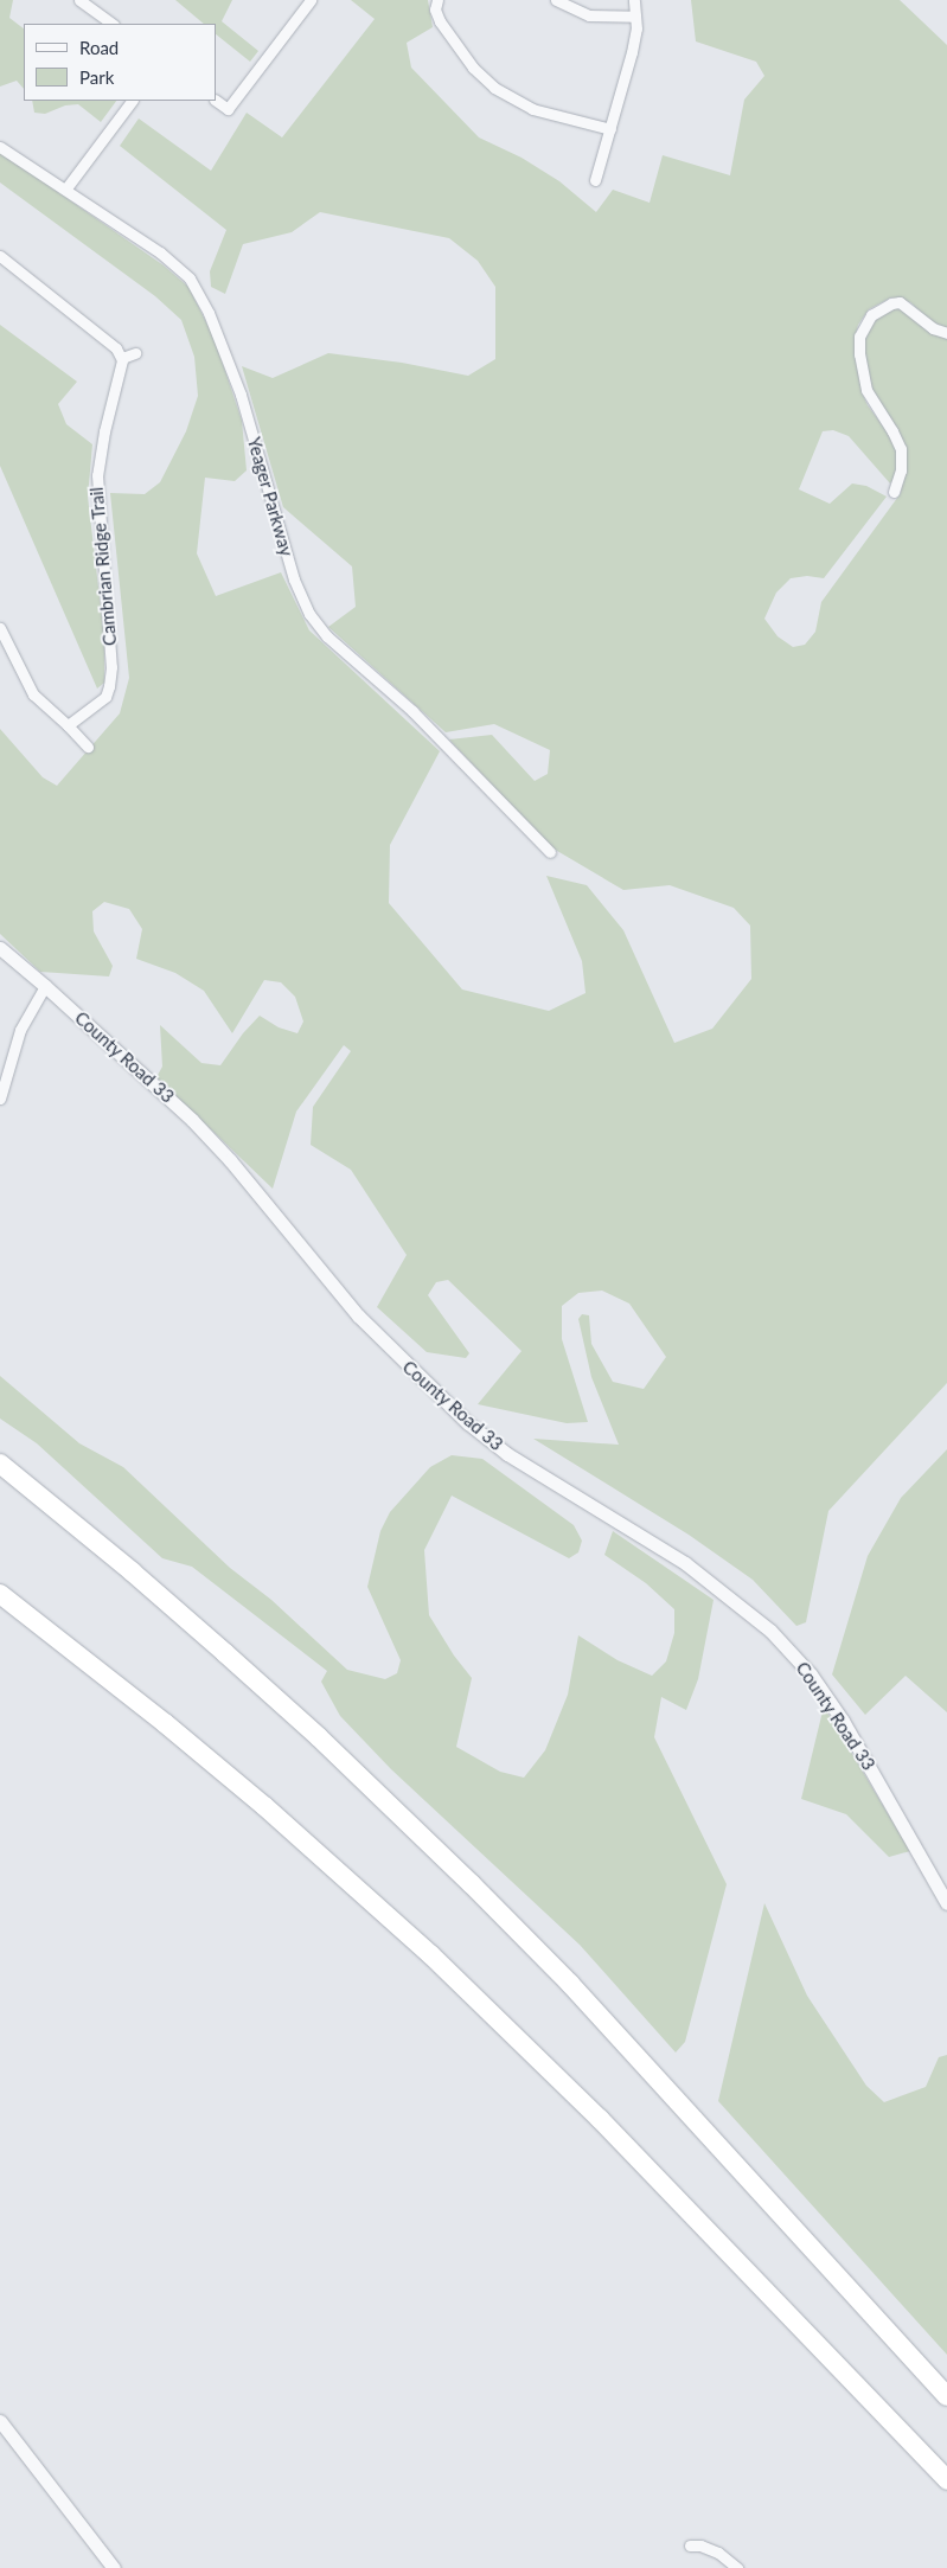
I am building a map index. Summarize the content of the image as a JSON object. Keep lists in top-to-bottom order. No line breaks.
{"streets":{"street":["Yeager Parkway","Cambrian Ridge Trail","County Road 33"]},"legend":["Road","Park"]}
